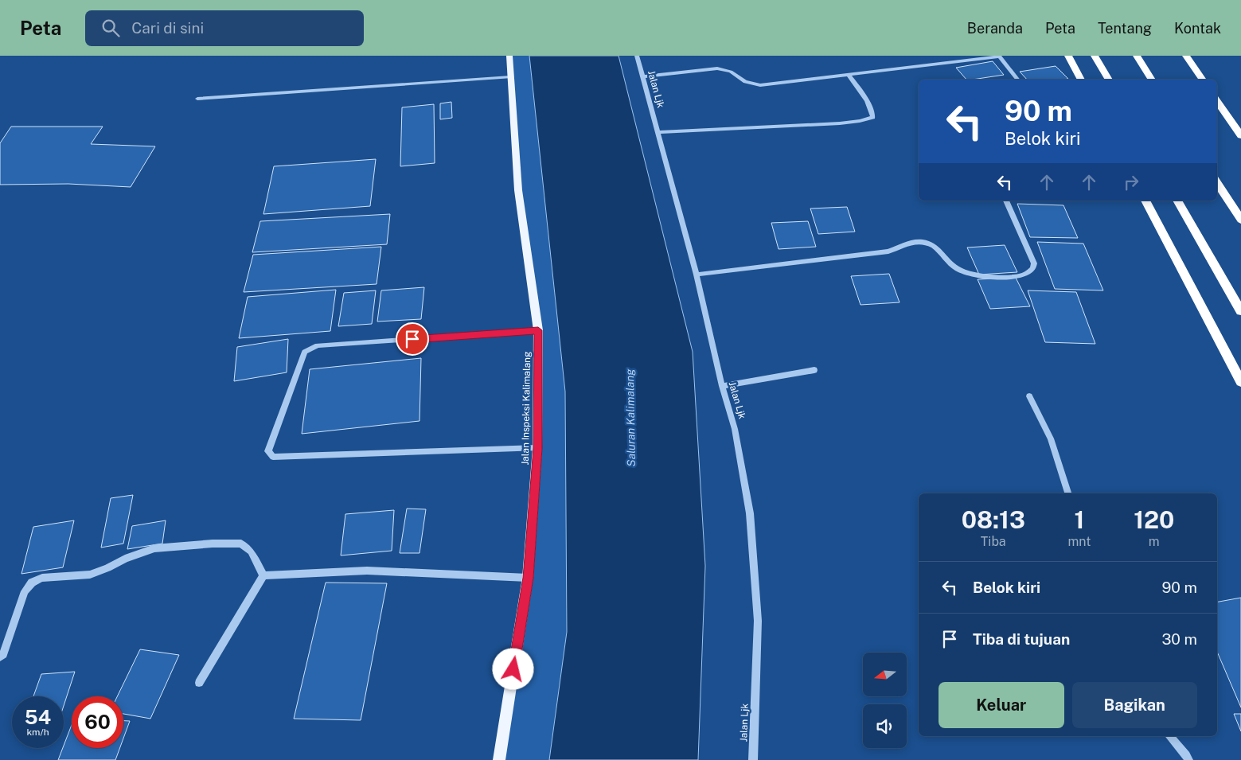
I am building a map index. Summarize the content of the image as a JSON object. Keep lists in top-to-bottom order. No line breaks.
{"streets":{"main road":["Jalan Inspeksi Kalimalang"],"street":["Jalan Ljk"]},"water":["Saluran Kalimalang"],"north":"left","page":{"header":"Peta","search":"Cari di sini","nav":["Beranda","Peta","Tentang","Kontak"],"turn":["90 m","Belok kiri"],"eta":["08:13","Tiba","1","mnt","120","m"],"list":[{"name":"Belok kiri","value":"90 m"},{"name":"Tiba di tujuan","value":"30 m"}],"buttons":["Keluar","Bagikan"],"speed":"54 km/h","limit":"60"}}
